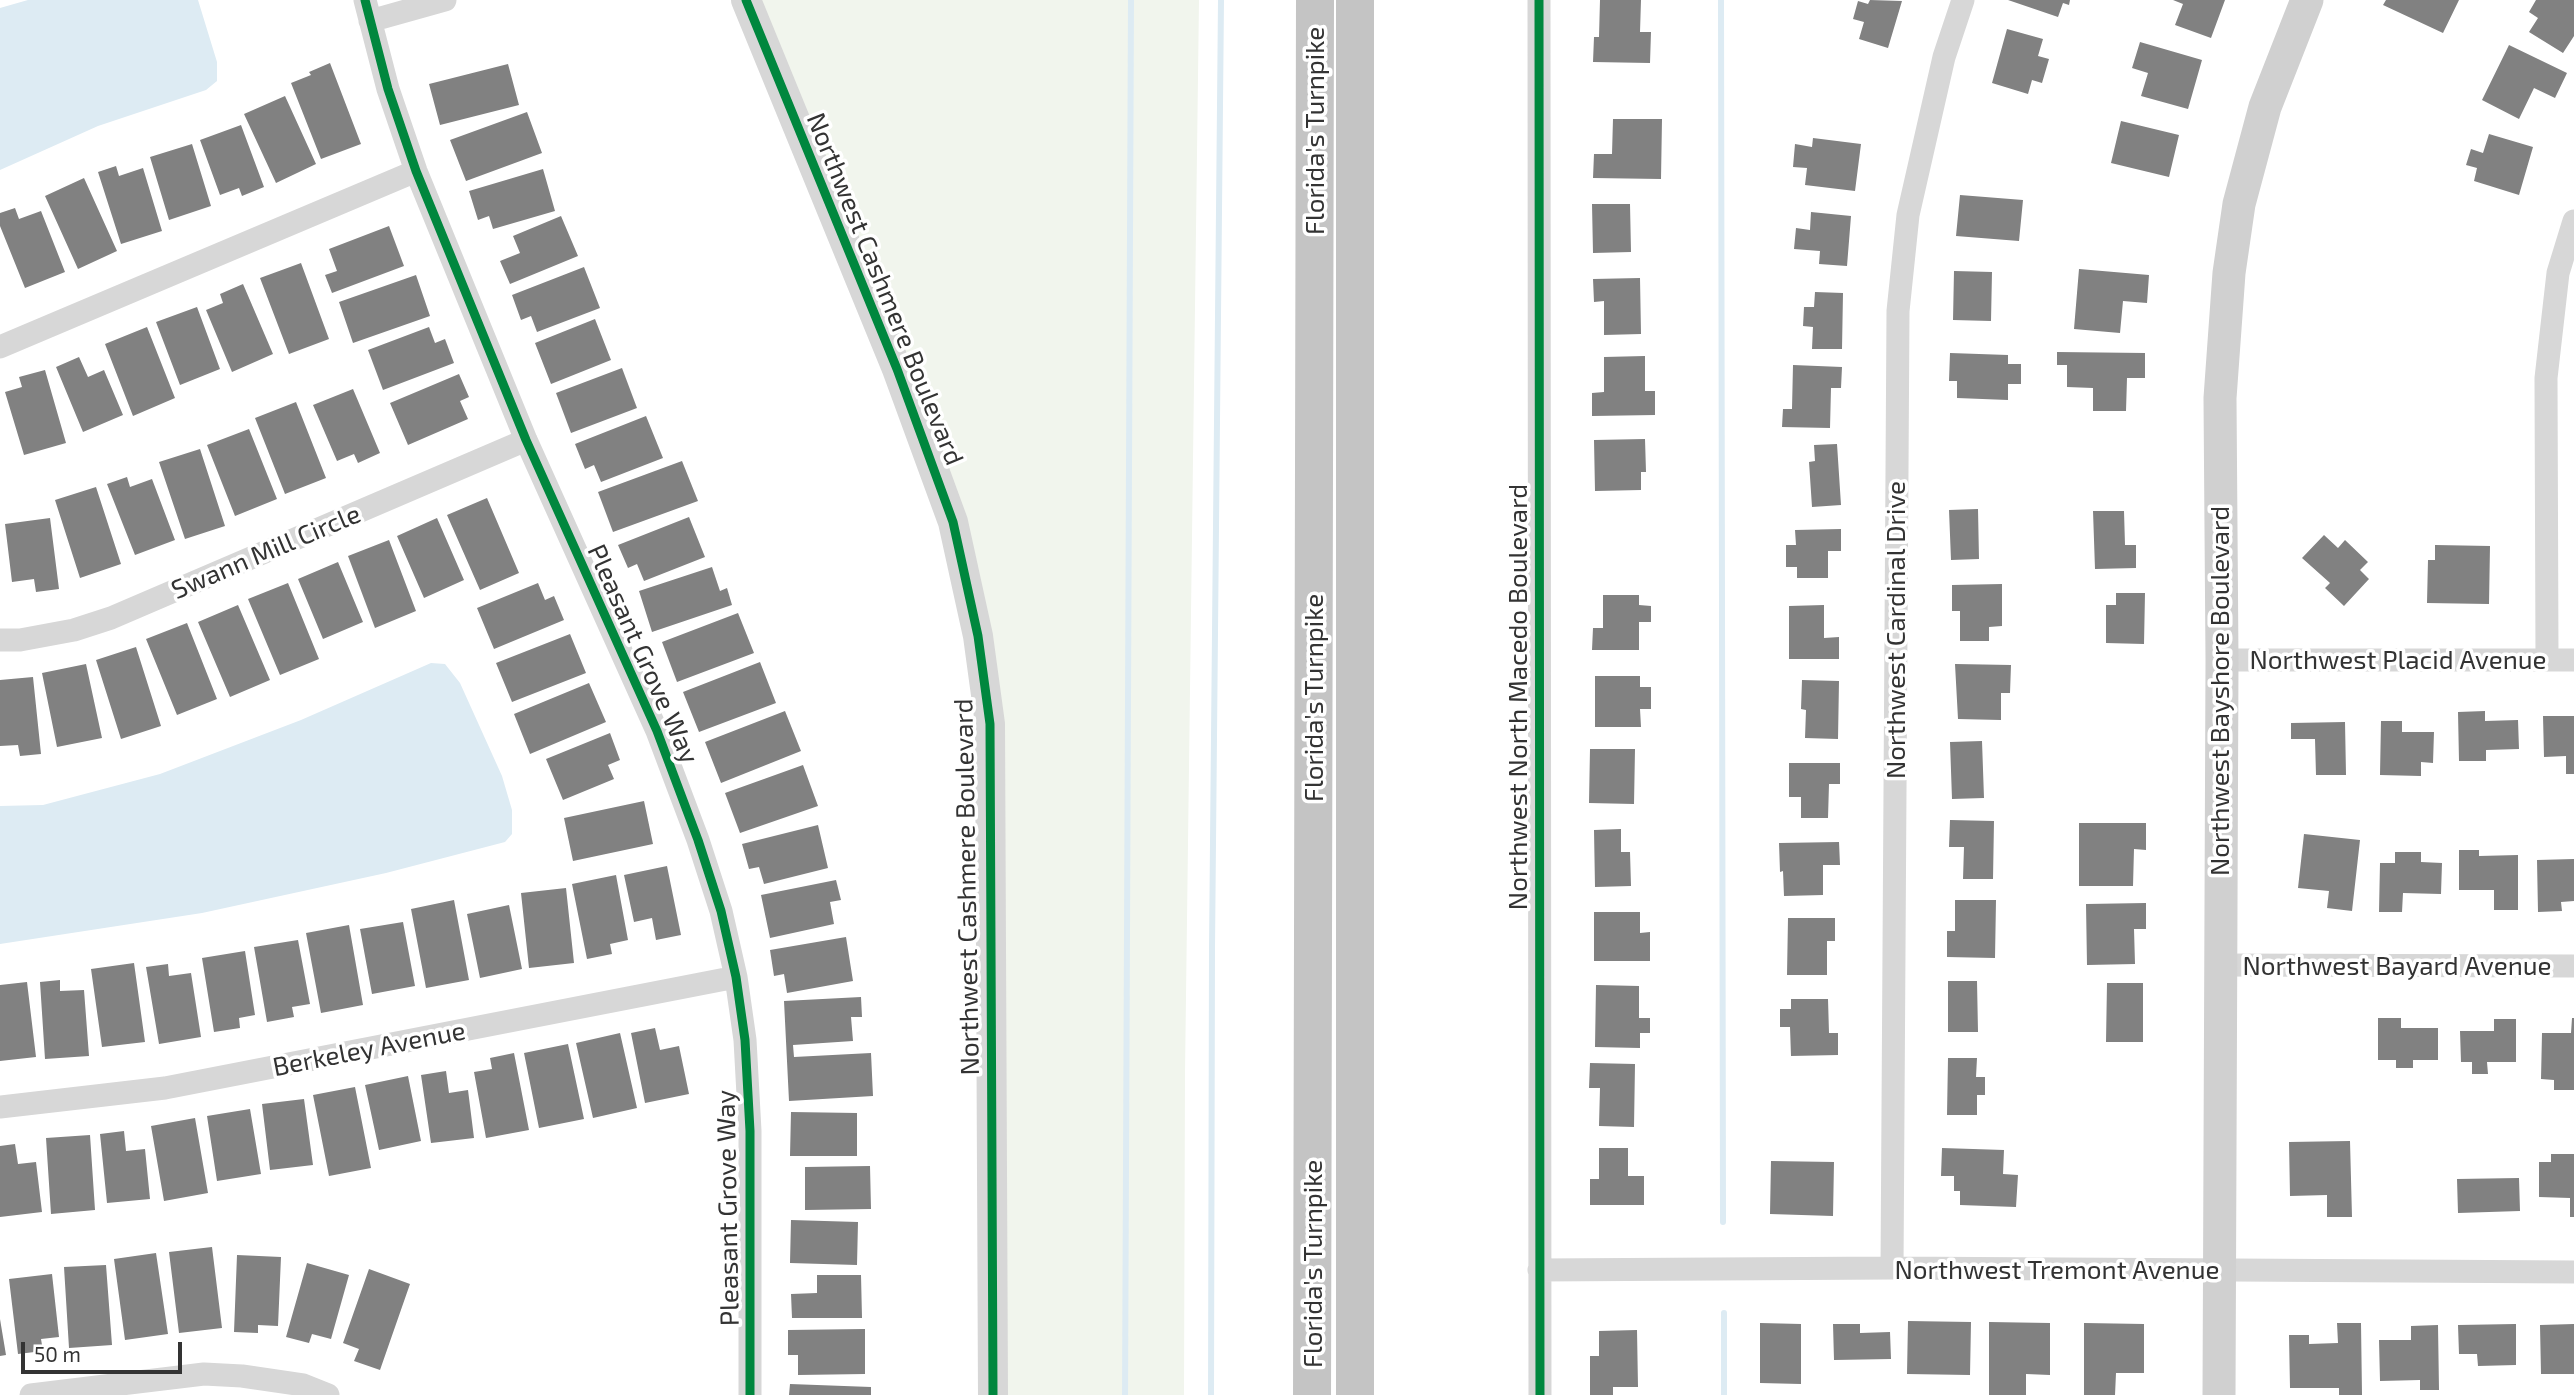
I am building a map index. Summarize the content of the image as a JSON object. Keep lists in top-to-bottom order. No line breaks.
{"streets":{"highway":["Florida's Turnpike"],"main road":["Northwest Bayshore Boulevard"],"street":["Northwest Cashmere Boulevard","Swann Mill Circle","Northwest Cardinal Drive","Pleasant Grove Way","Northwest Placid Avenue","Northwest North Macedo Boulevard","Northwest Bayard Avenue","Berkeley Avenue","Northwest Tremont Avenue"]},"crossings":[["Swann Mill Circle","Pleasant Grove Way"],["Northwest Cardinal Drive","Northwest Tremont Avenue"],["Pleasant Grove Way","Berkeley Avenue"],["Northwest Placid Avenue","Northwest Bayshore Boulevard"],["Northwest Bayshore Boulevard","Northwest Bayard Avenue"],["Northwest Bayshore Boulevard","Northwest Tremont Avenue"],["Northwest North Macedo Boulevard","Northwest Tremont Avenue"]],"scale_bar":"50 m"}
